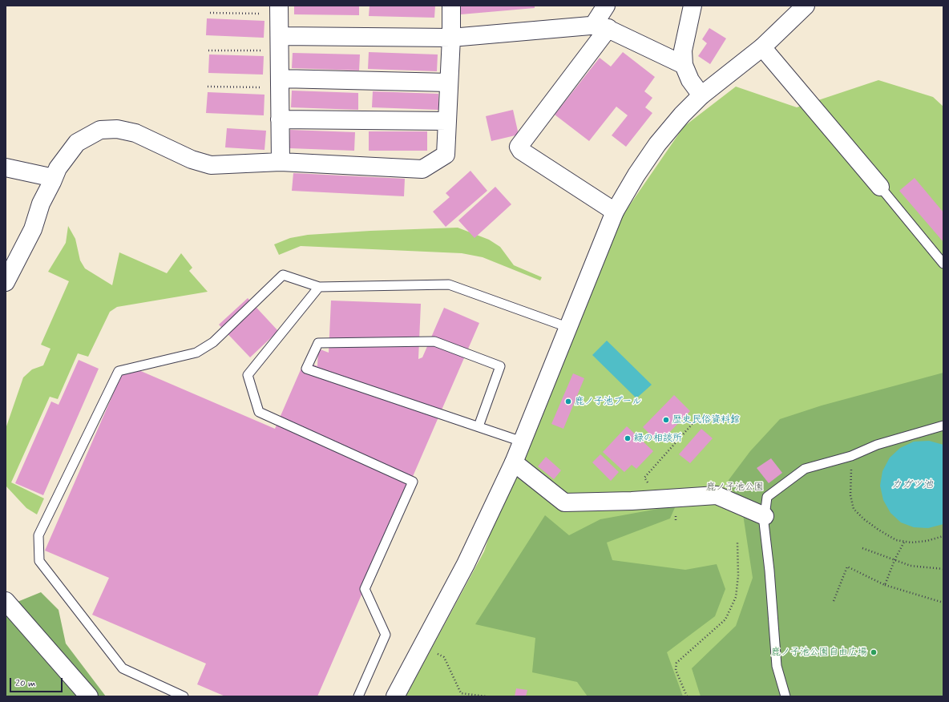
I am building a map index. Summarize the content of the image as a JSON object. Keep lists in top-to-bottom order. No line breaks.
{"water":["カガツ池"],"parks":["鹿ノ子池公園"],"places":["鹿ノ子池プール","歴史民俗資料館","緑の相談所","鹿ノ子池公園自由広場"],"scale_bar":"20 m"}
